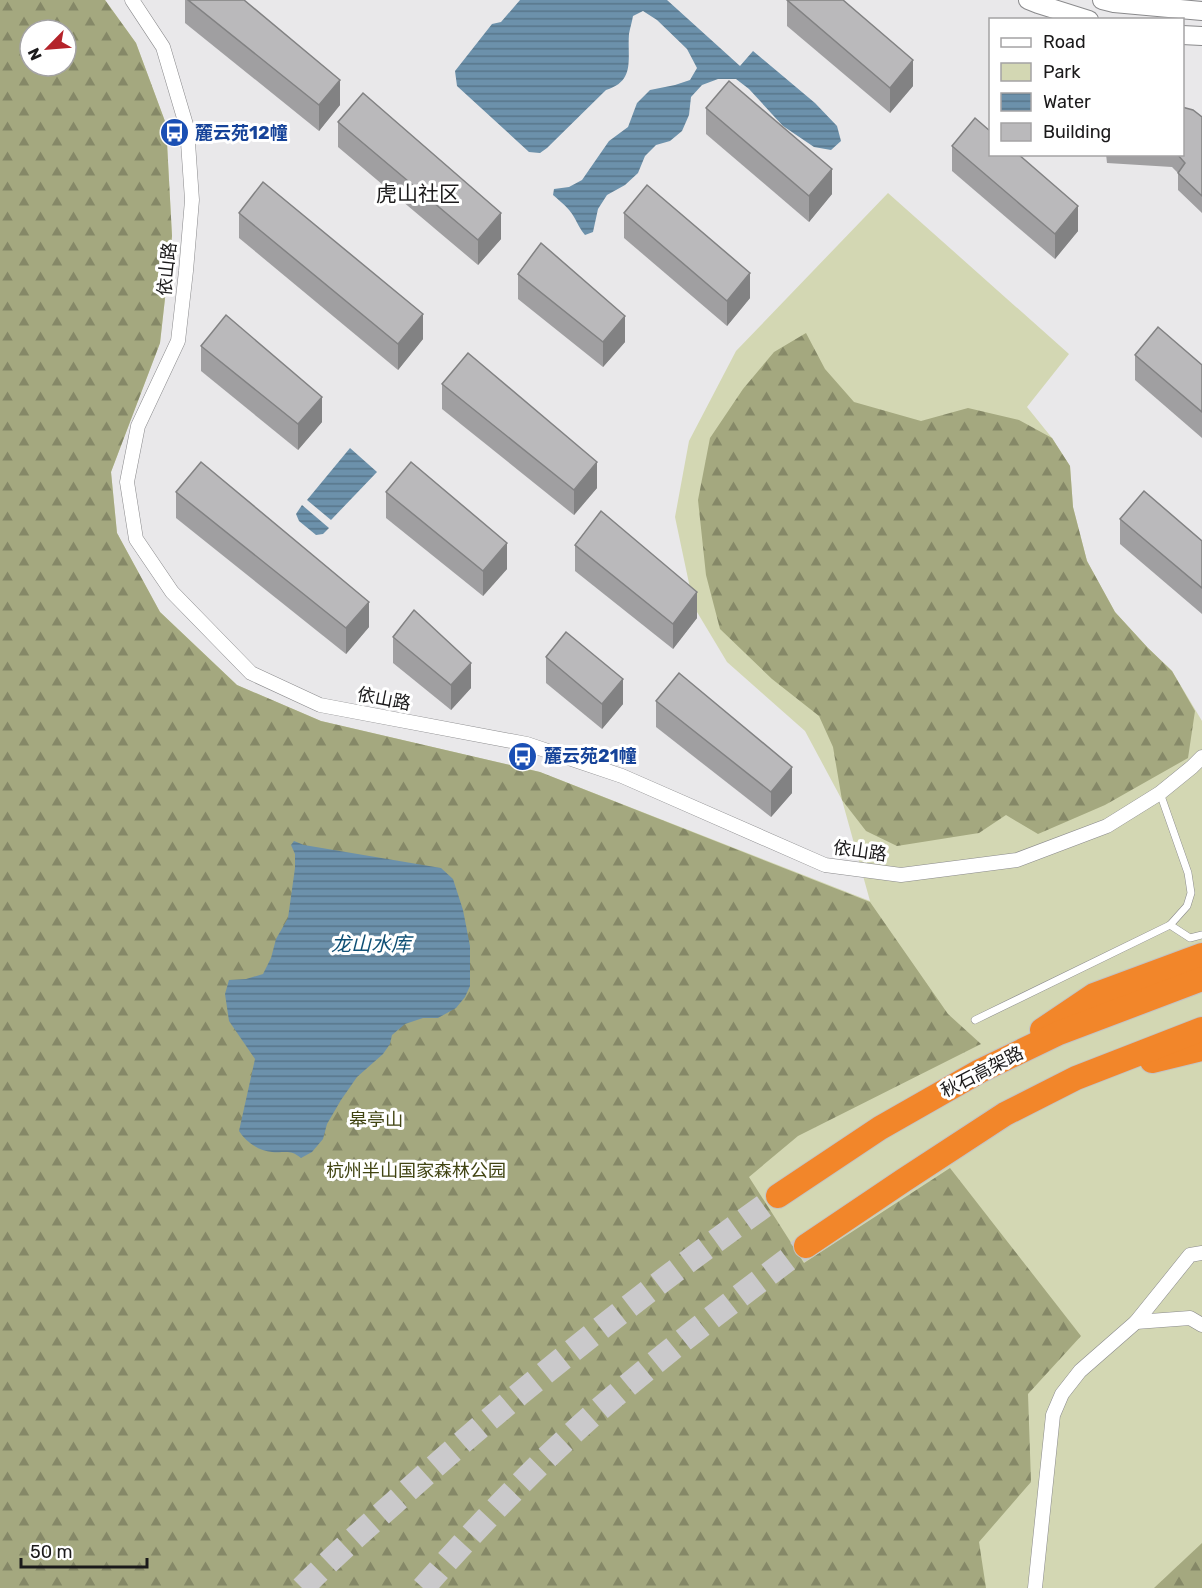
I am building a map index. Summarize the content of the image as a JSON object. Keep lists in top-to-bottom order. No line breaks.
{"streets":{"highway":["秋石高架路"],"street":["依山路"]},"districts":["虎山社区"],"water":["龙山水库"],"parks":["皋亭山","杭州半山国家森林公园"],"places":{"bus stop":["麓云苑12幢","麓云苑21幢"]},"legend":["Road","Park","Water","Building"],"scale_bar":"50 m","north":"bottom left"}
